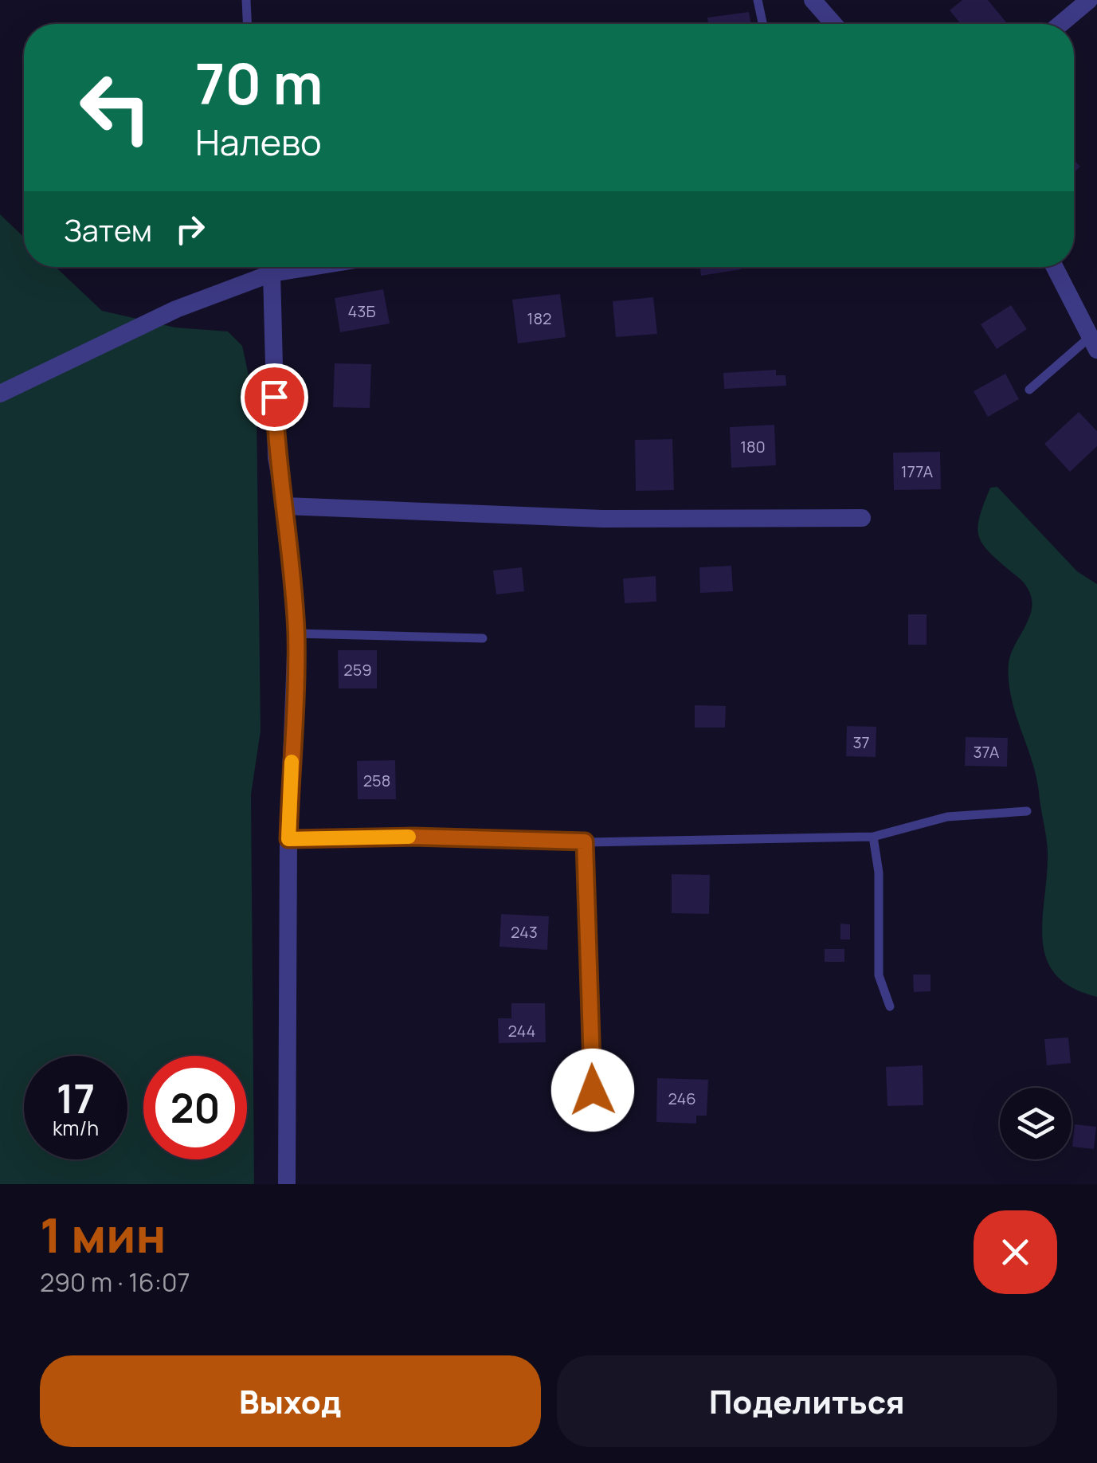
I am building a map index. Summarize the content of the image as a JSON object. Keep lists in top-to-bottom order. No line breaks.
{"house_numbers":["43Б","182","180","177А","259","37","37А","258","243","244","246"],"page":{"turn":["70 m","Налево"],"then":"Затем","speed":"17 km/h","limit":"20","heading":["1 мин","290 m · 16:07"],"buttons":["Выход","Поделиться"]}}
